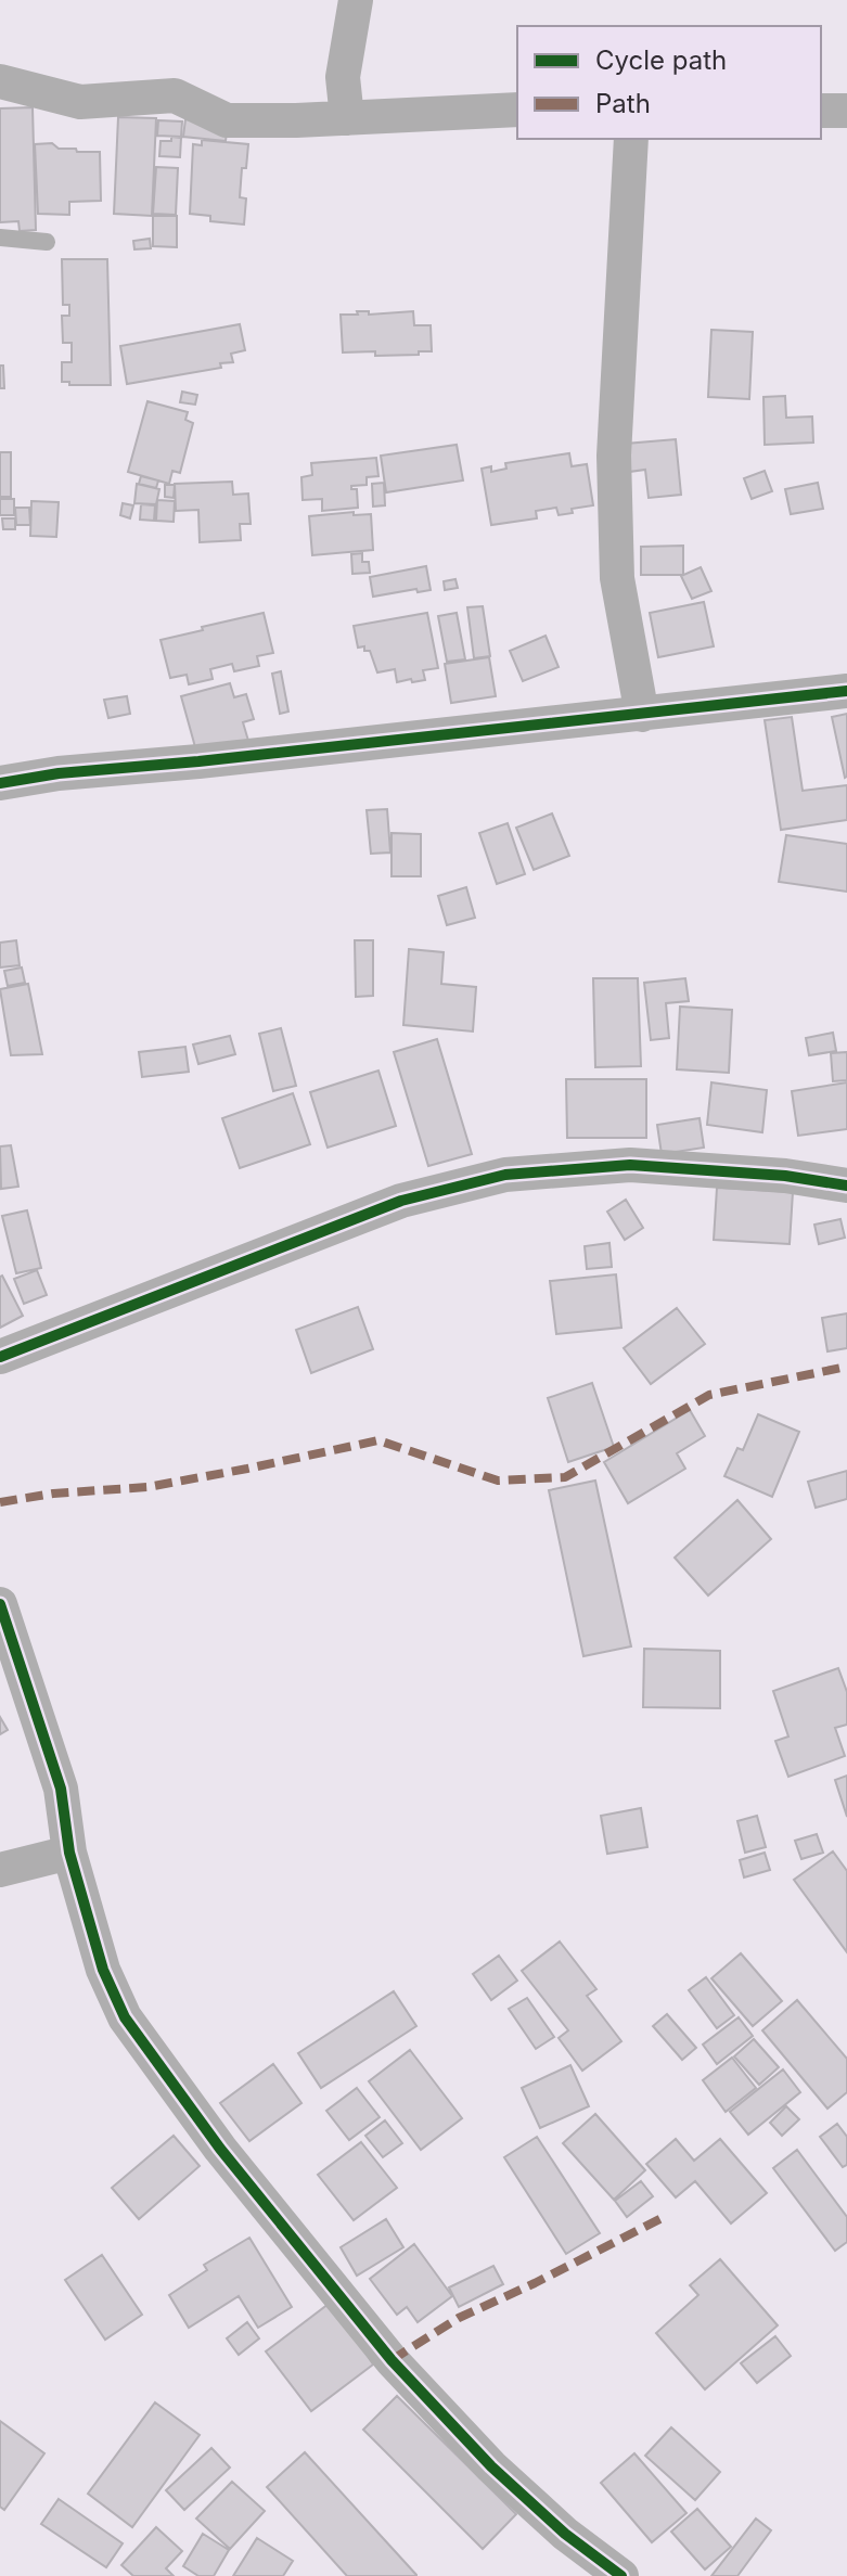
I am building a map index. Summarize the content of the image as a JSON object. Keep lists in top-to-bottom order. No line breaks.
{"legend":["Cycle path","Path"]}
